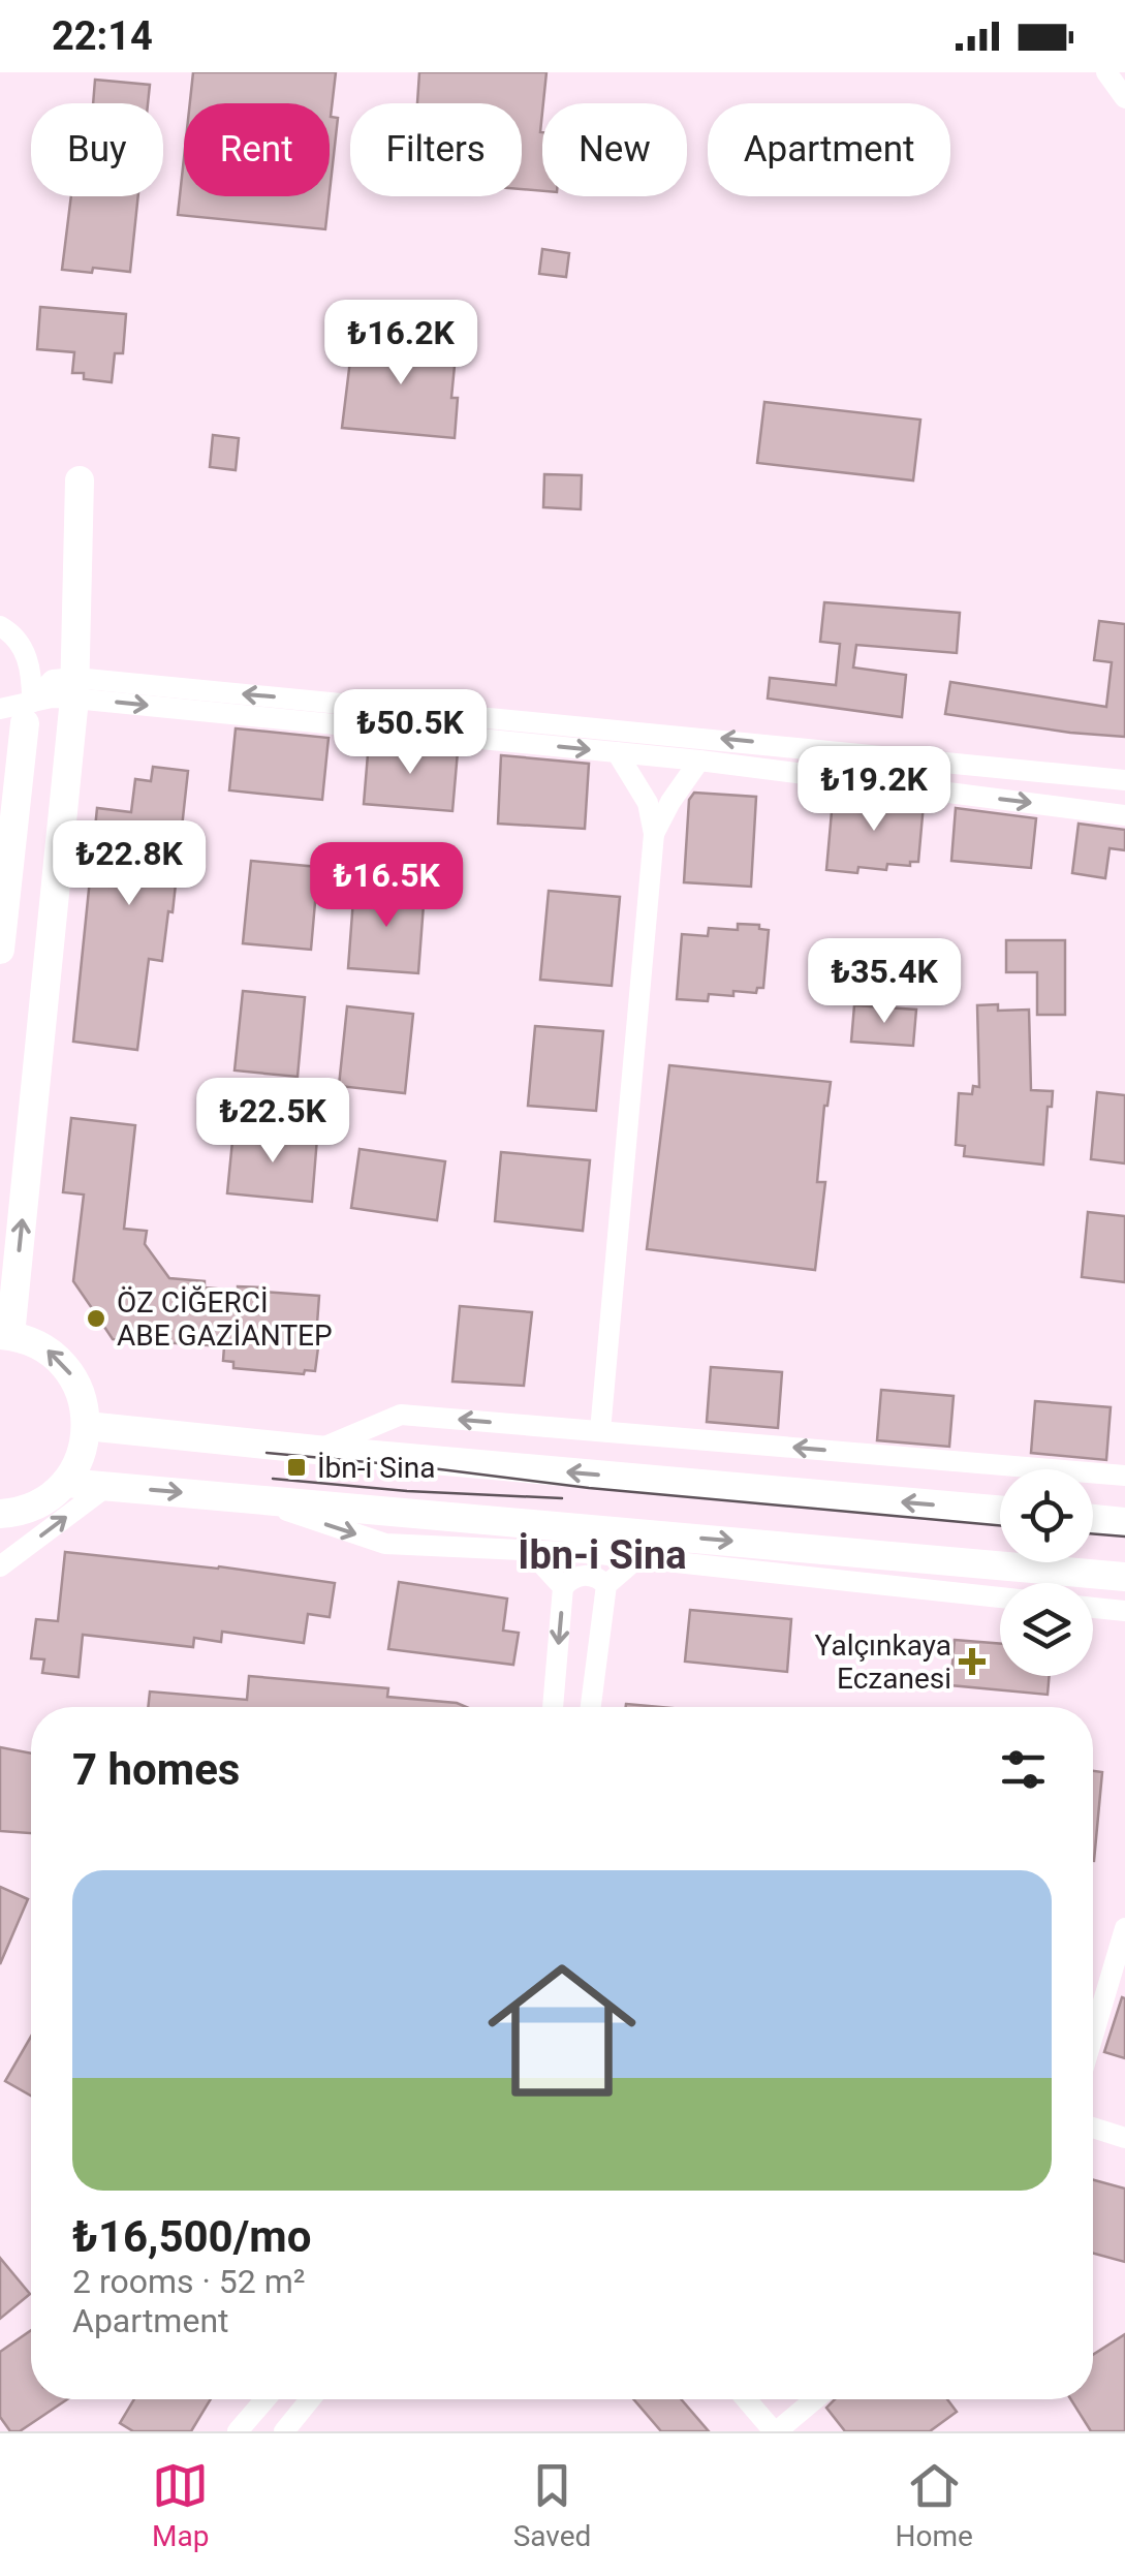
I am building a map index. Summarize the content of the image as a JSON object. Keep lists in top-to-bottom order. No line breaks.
{"districts":["İbn-i Sina"],"places":{"other":["ÖZ CİĞERCİ ABE GAZİANTEP"],"transit":["İbn-i Sina"],"health":["Yalçınkaya Eczanesi"]},"page":{"status":"22:14","chip":["Buy","Rent","Filters","New","Apartment"],"price":["₺16.2K","₺50.5K","₺19.2K","₺22.8K","₺16.5K","₺35.4K","₺22.5K"],"heading":"7 homes","list":[{"name":"₺16,500/mo","note":"2 rooms · 52 m² · Apartment"}],"tabs":["Map","Saved","Home"]}}
